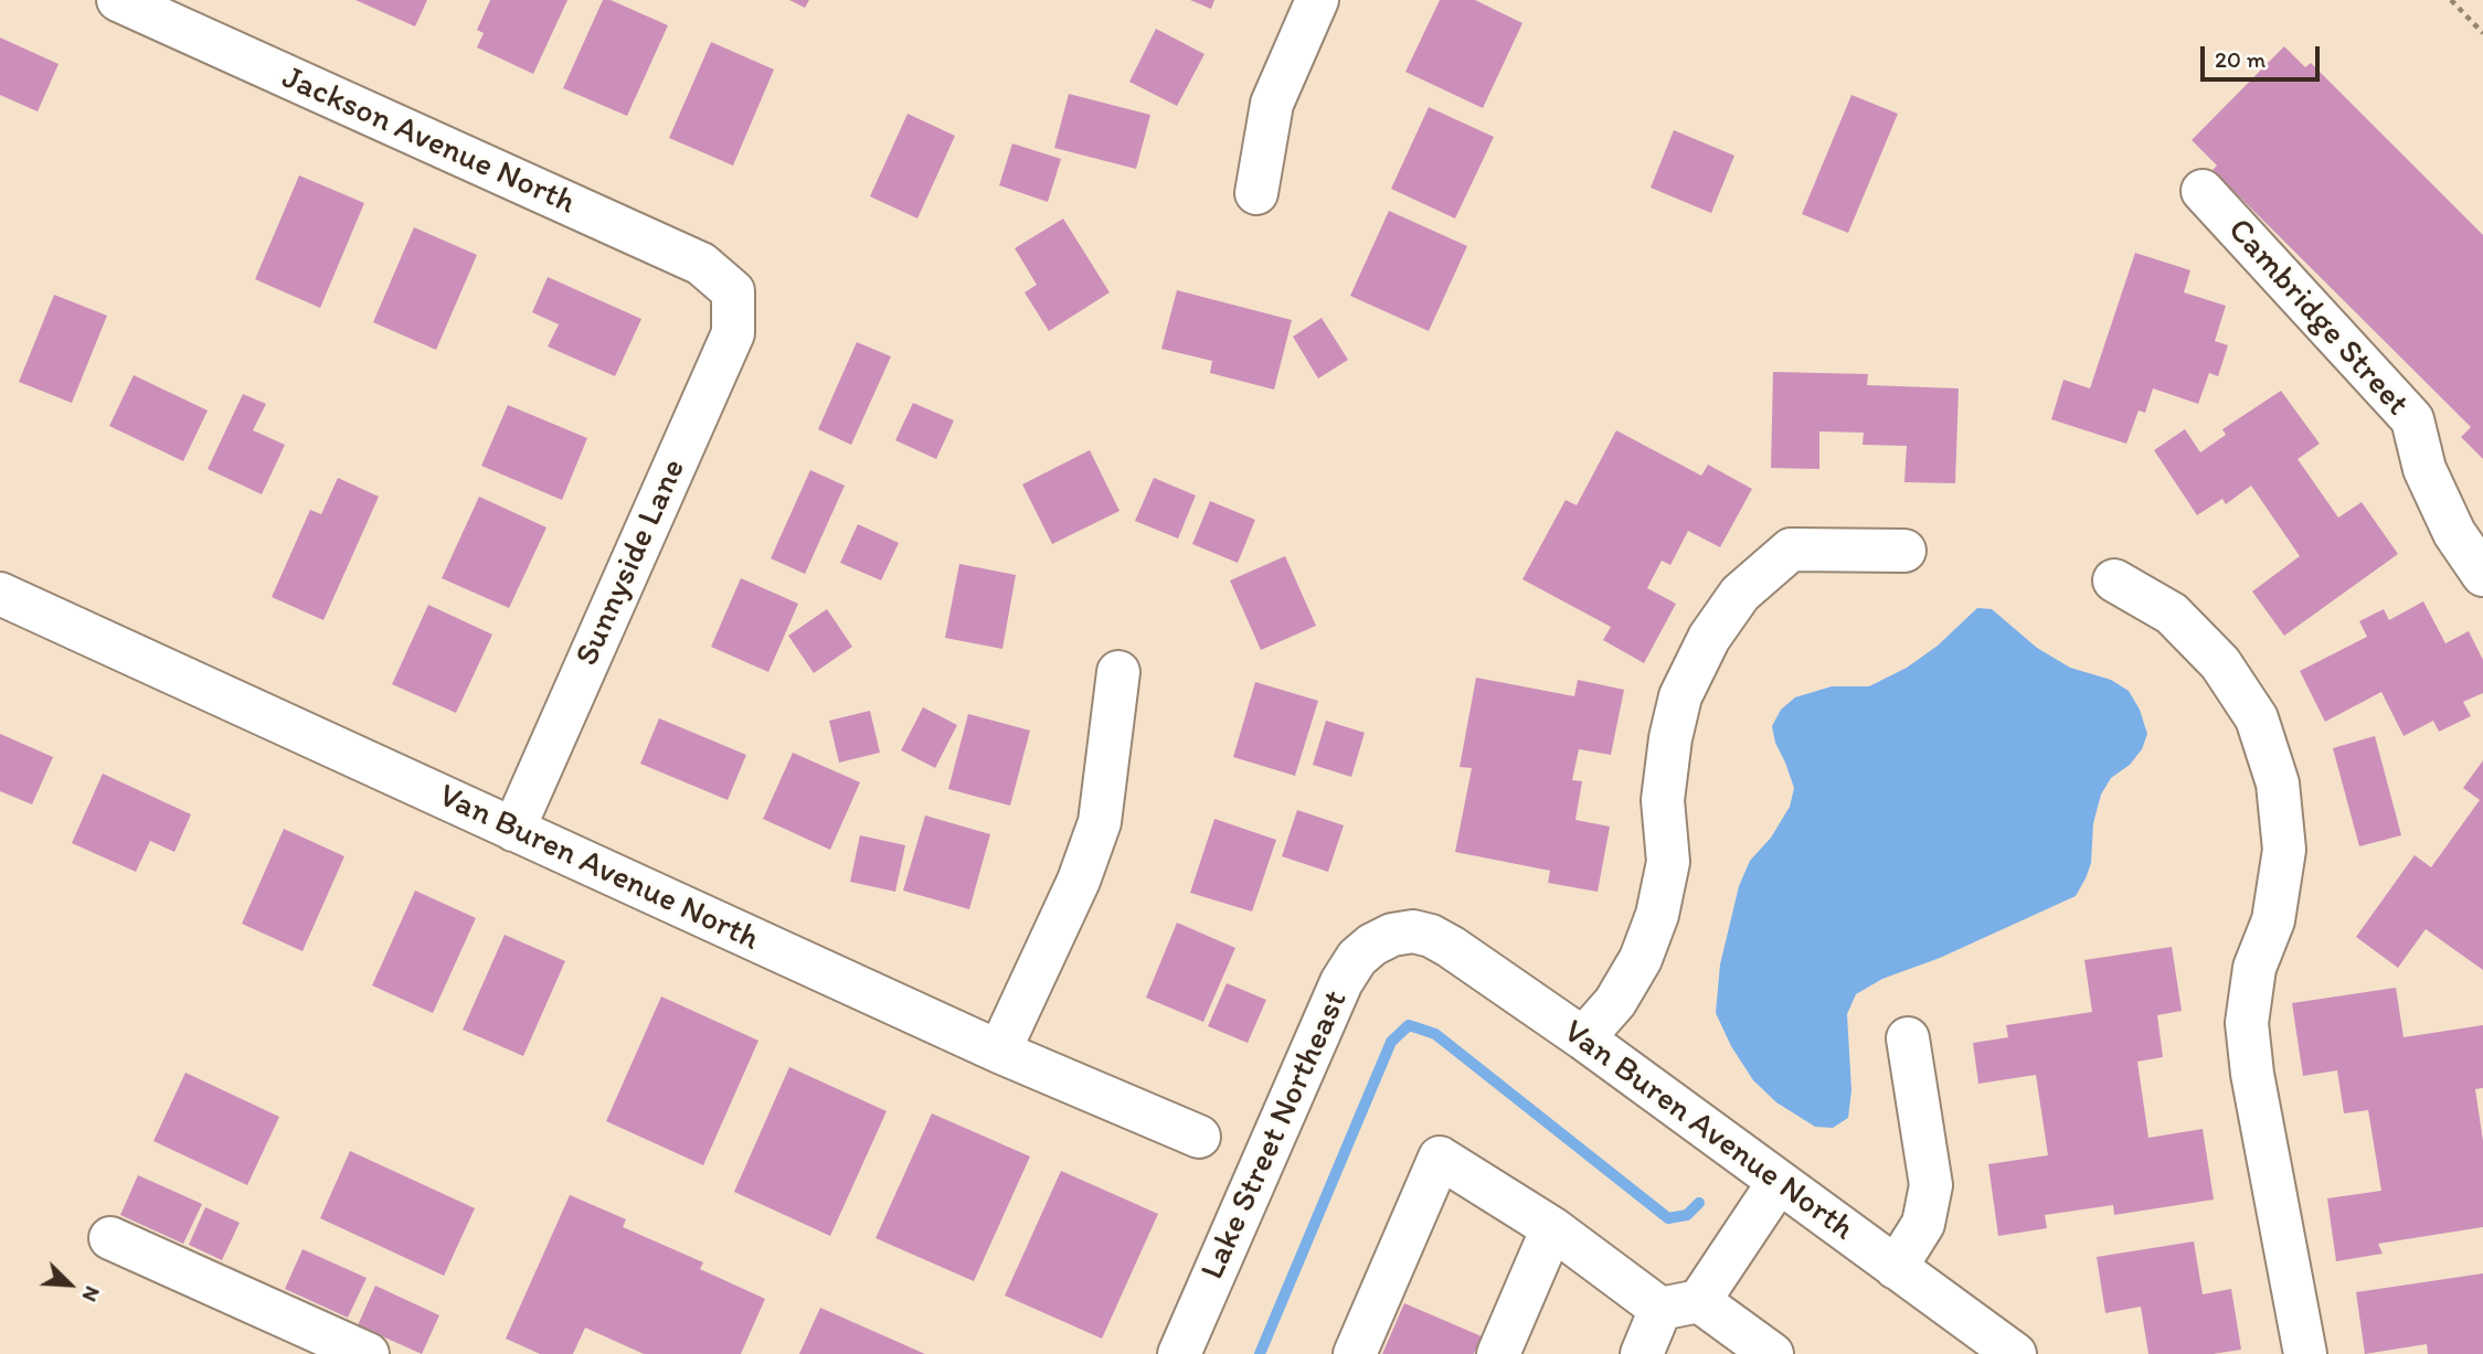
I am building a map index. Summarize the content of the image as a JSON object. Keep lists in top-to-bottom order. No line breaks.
{"streets":{"street":["Jackson Avenue North","Cambridge Street","Sunnyside Lane","Van Buren Avenue North","Lake Street Northeast"]},"crossings":[["Jackson Avenue North","Sunnyside Lane"],["Sunnyside Lane","Van Buren Avenue North"],["Van Buren Avenue North","Lake Street Northeast"]],"scale_bar":"20 m","north":"bottom right"}
